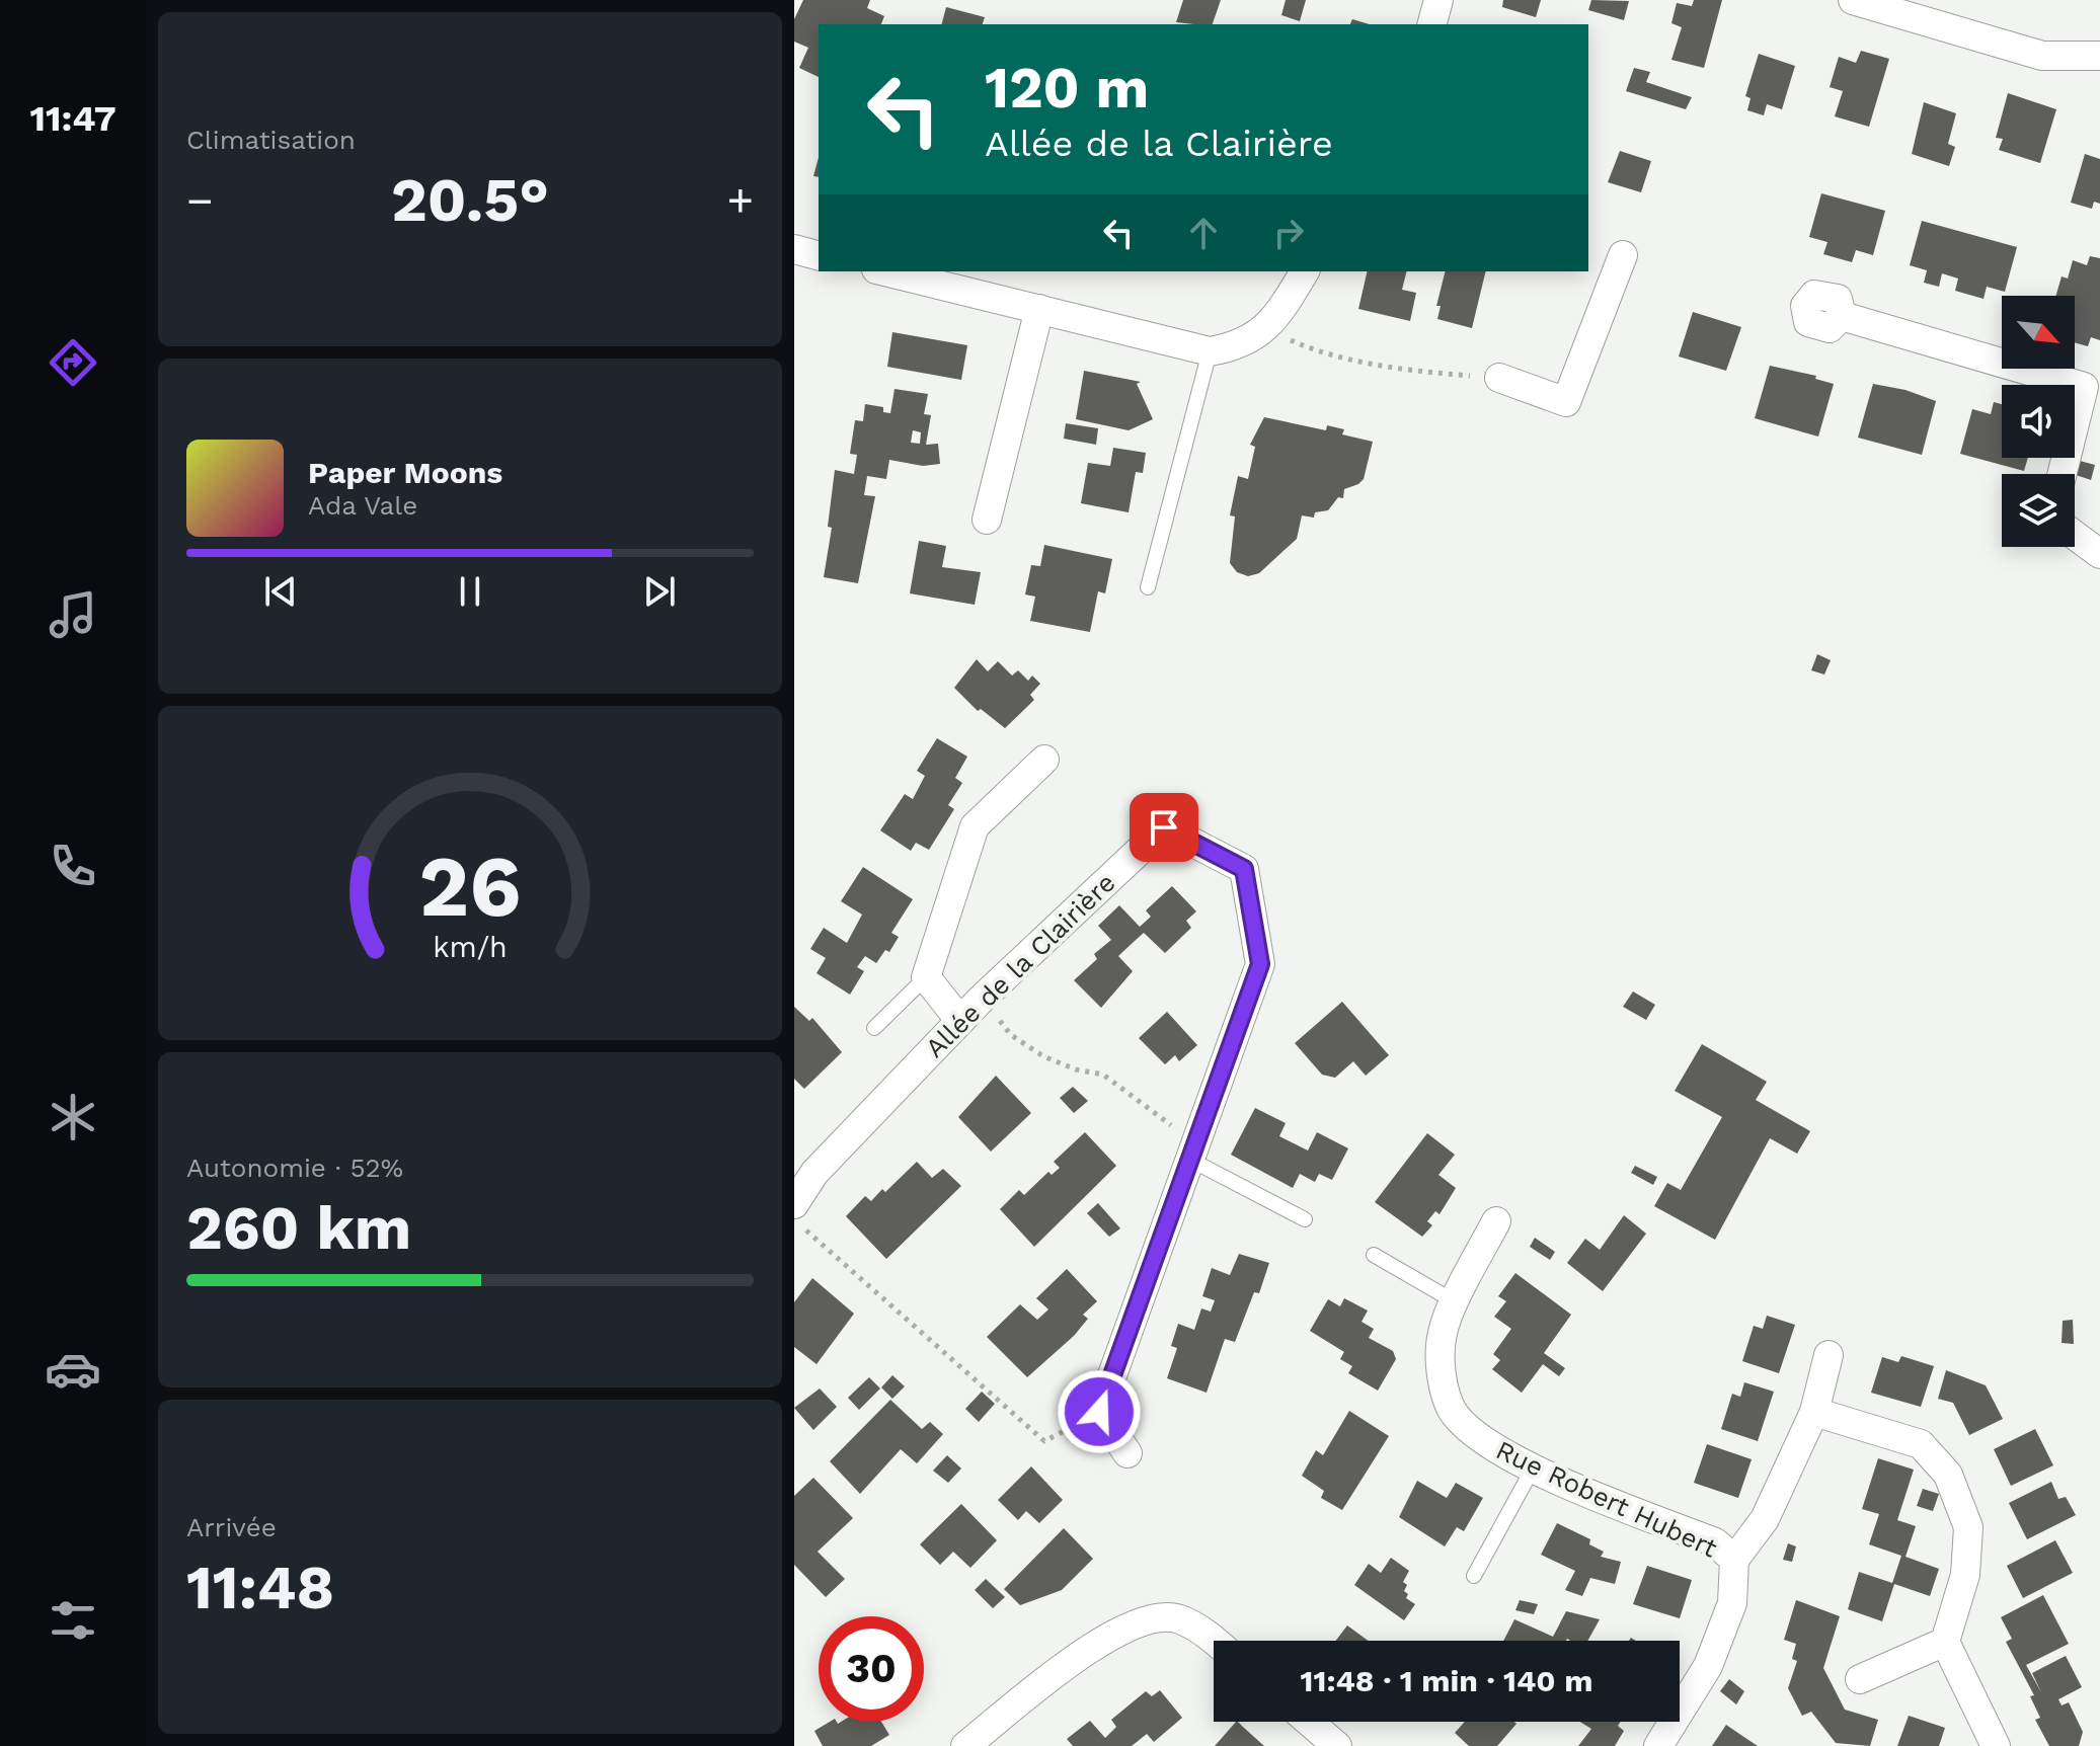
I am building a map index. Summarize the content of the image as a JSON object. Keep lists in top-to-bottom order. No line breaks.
{"streets":{"street":["Allée de la Clairière","Rue Robert Hubert"]},"north":"bottom right","page":{"tabs":"11:47","tile":["Climatisation",["Autonomie · 52%","260 km"],["Arrivée","11:48"]],"turn":["120 m","Allée de la Clairière"],"heat":["−","20.5°","+"],"song":["Paper Moons","Ada Vale"],"limit":"30","trip":"11:48 · 1 min · 140 m","gauge":["26","km/h"]}}
